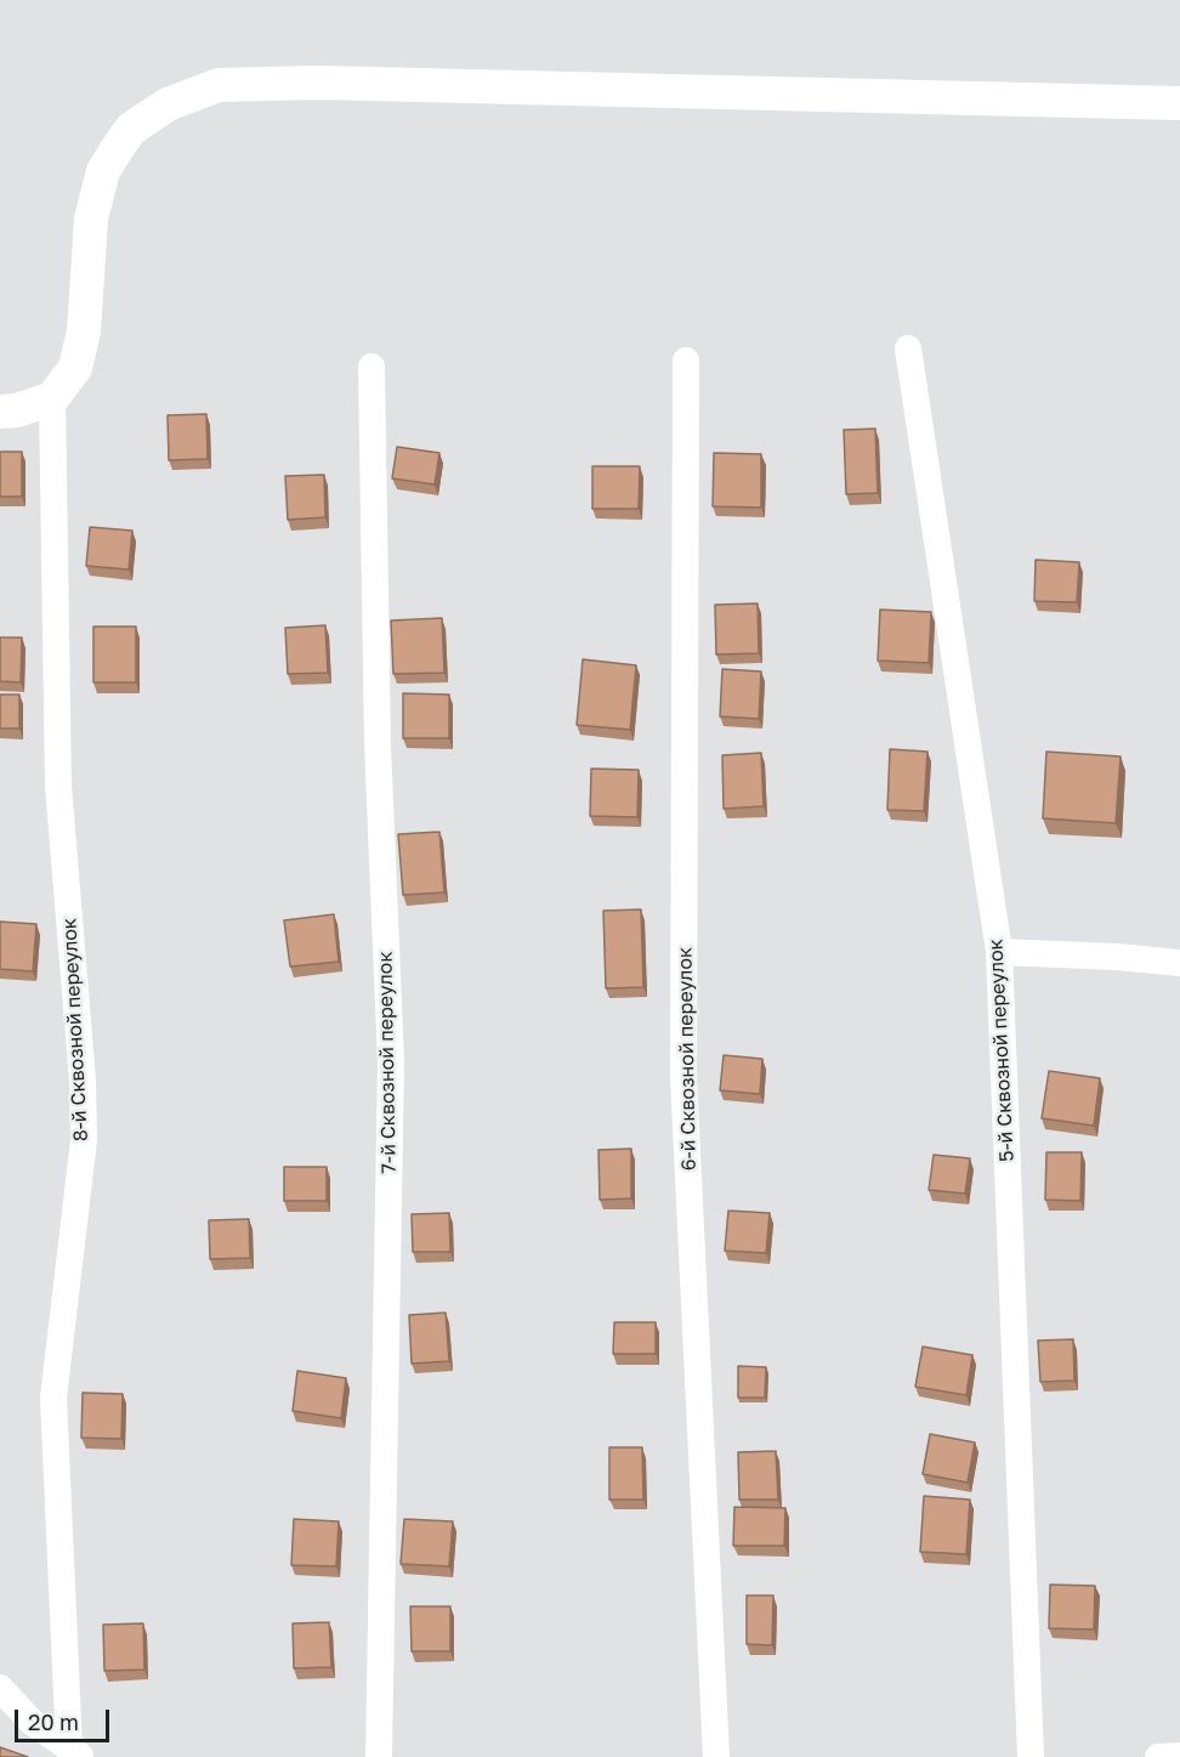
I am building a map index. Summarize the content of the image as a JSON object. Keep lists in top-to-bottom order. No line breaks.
{"streets":{"street":["8-й Сквозной переулок","5-й Сквозной переулок","6-й Сквозной переулок","7-й Сквозной переулок"]},"scale_bar":"20 m"}
